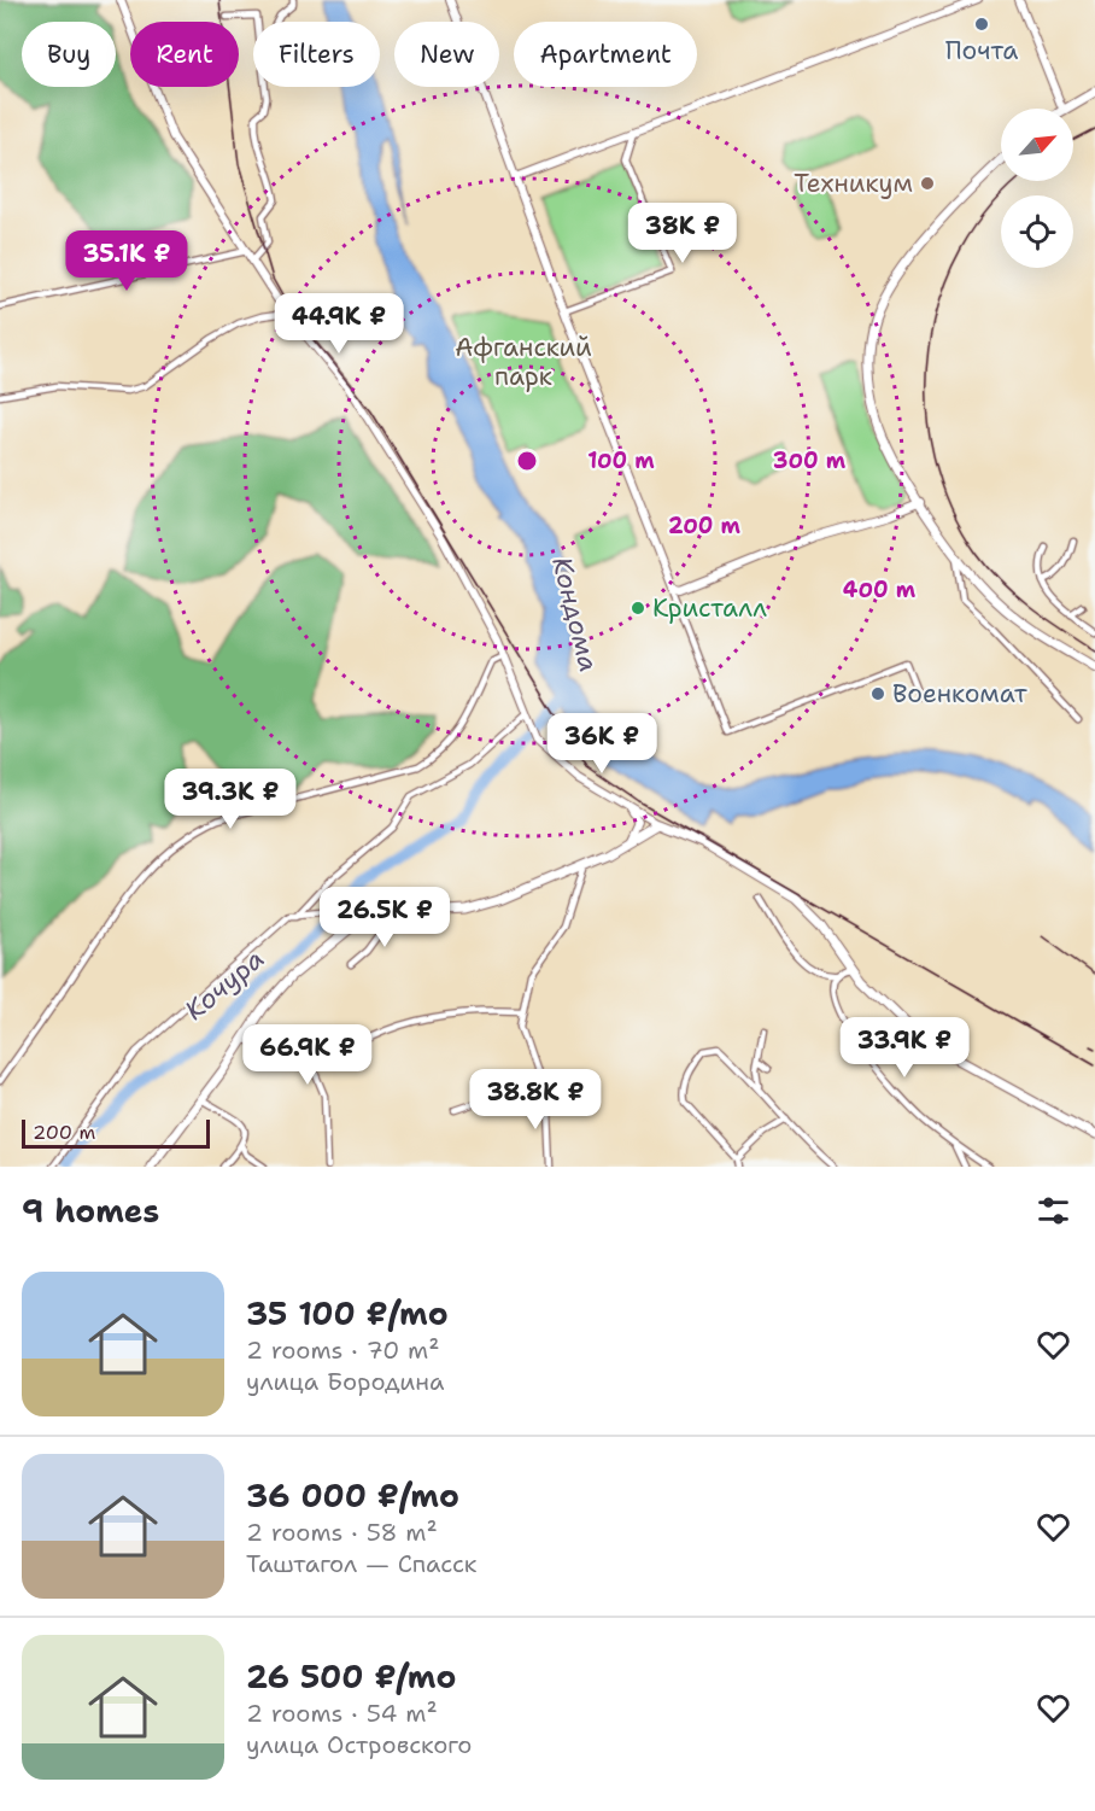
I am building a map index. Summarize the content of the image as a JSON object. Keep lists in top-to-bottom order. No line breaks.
{"water":["Кондома","Кочура"],"parks":["Афганский парк"],"places":["Почта","Техникум","Кристалл","Военкомат"],"scale_bar":"200 m","north":"top right","page":{"chip":["Buy","Rent","Filters","New","Apartment"],"price":["38K ₽","35.1K ₽","44.9K ₽","36K ₽","39.3K ₽","26.5K ₽","33.9K ₽","66.9K ₽","38.8K ₽"],"scale":"200 m","heading":"9 homes","list":[{"name":"35 100 ₽/mo","note":"2 rooms · 70 m² · улица Бородина"},{"name":"36 000 ₽/mo","note":"2 rooms · 58 m² · Таштагол — Спасск"},{"name":"26 500 ₽/mo","note":"2 rooms · 54 m² · улица Островского"}]},"rings":["100 m","300 m","200 m","400 m"]}
